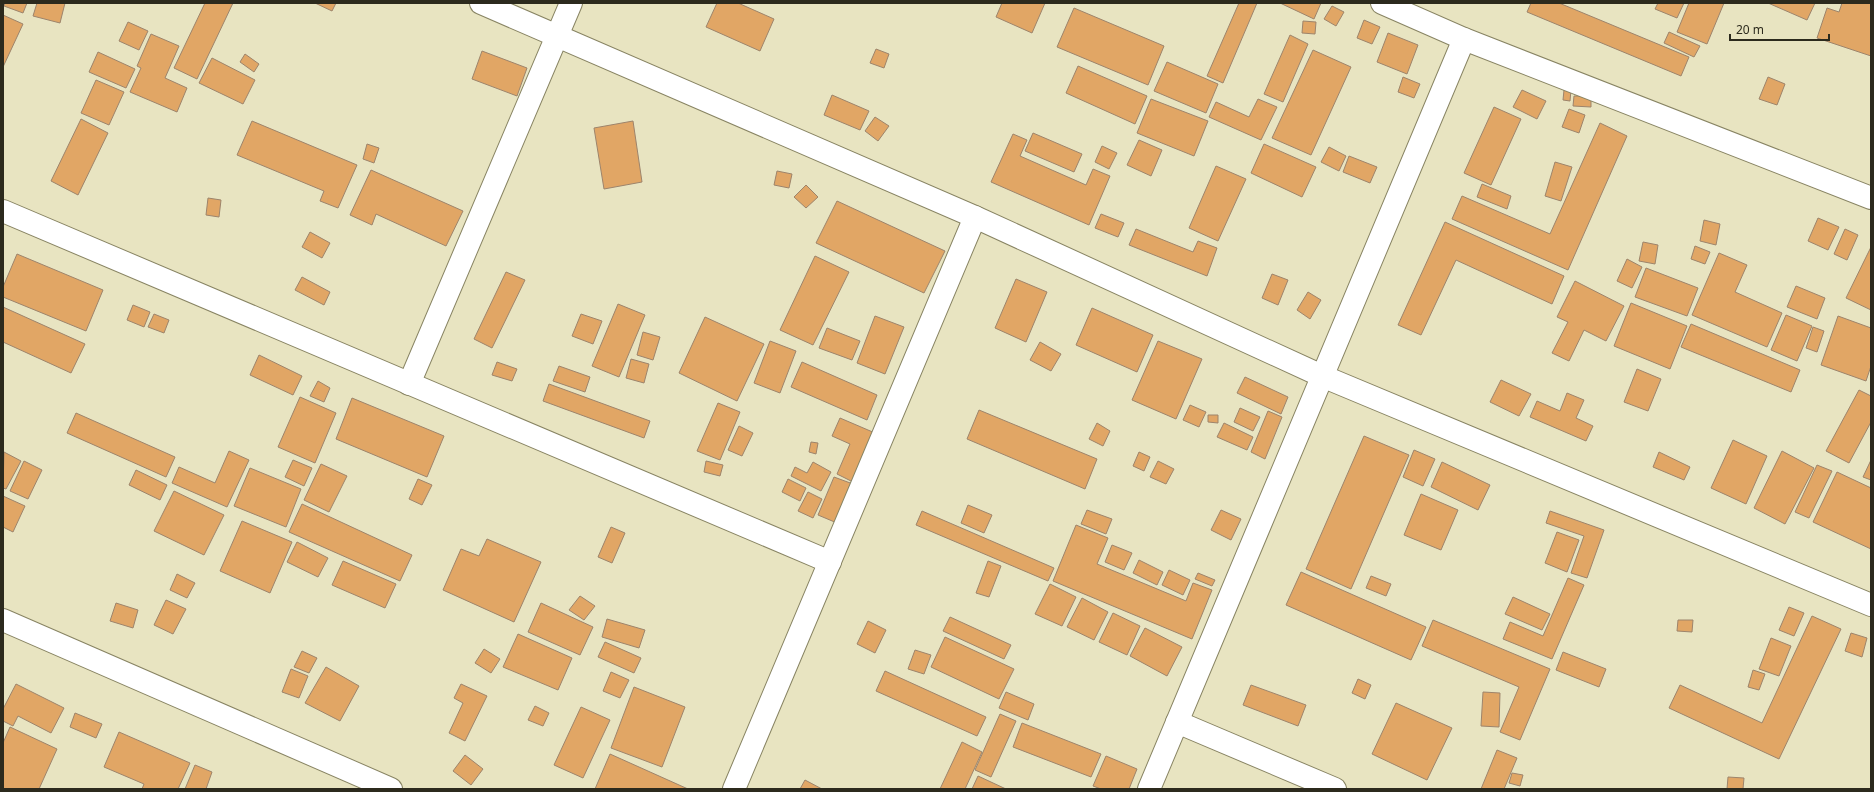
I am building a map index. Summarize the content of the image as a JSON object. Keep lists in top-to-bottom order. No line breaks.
{"scale_bar":"20 m"}
